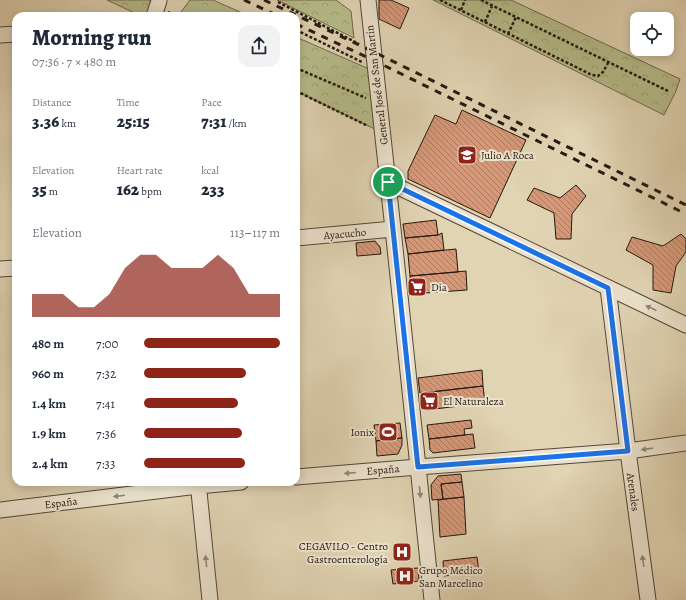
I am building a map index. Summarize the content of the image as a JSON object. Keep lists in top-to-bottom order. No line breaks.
{"streets":{"street":["General José de San Martín","Ayacucho","España","Arenales"]},"crossings":[["General José de San Martín","Ayacucho"],["General José de San Martín","España"],["España","Arenales"]],"one_way":["España","Arenales"],"places":{"school or university":["Julio A Roca"],"supermarket":["Dia","El Naturaleza"],"sports":["Ionix"],"hospital":["CEGAVILO - Centro Gastroenterología","Grupo Médico San Marcelino"]},"page":{"heading":["Morning run","07:36 · 7 × 480 m"],"stats":[["Distance","3.36 km"],["Time","25:15"],["Pace","7:31 /km"],["Elevation","35 m"],["Heart rate","162 bpm"],["kcal","233"]],"chart":["Elevation","113–117 m"],"list":[{"name":"480 m","note":"7:00"},{"name":"960 m","note":"7:32"},{"name":"1.4 km","note":"7:41"},{"name":"1.9 km","note":"7:36"},{"name":"2.4 km","note":"7:33"}]}}
